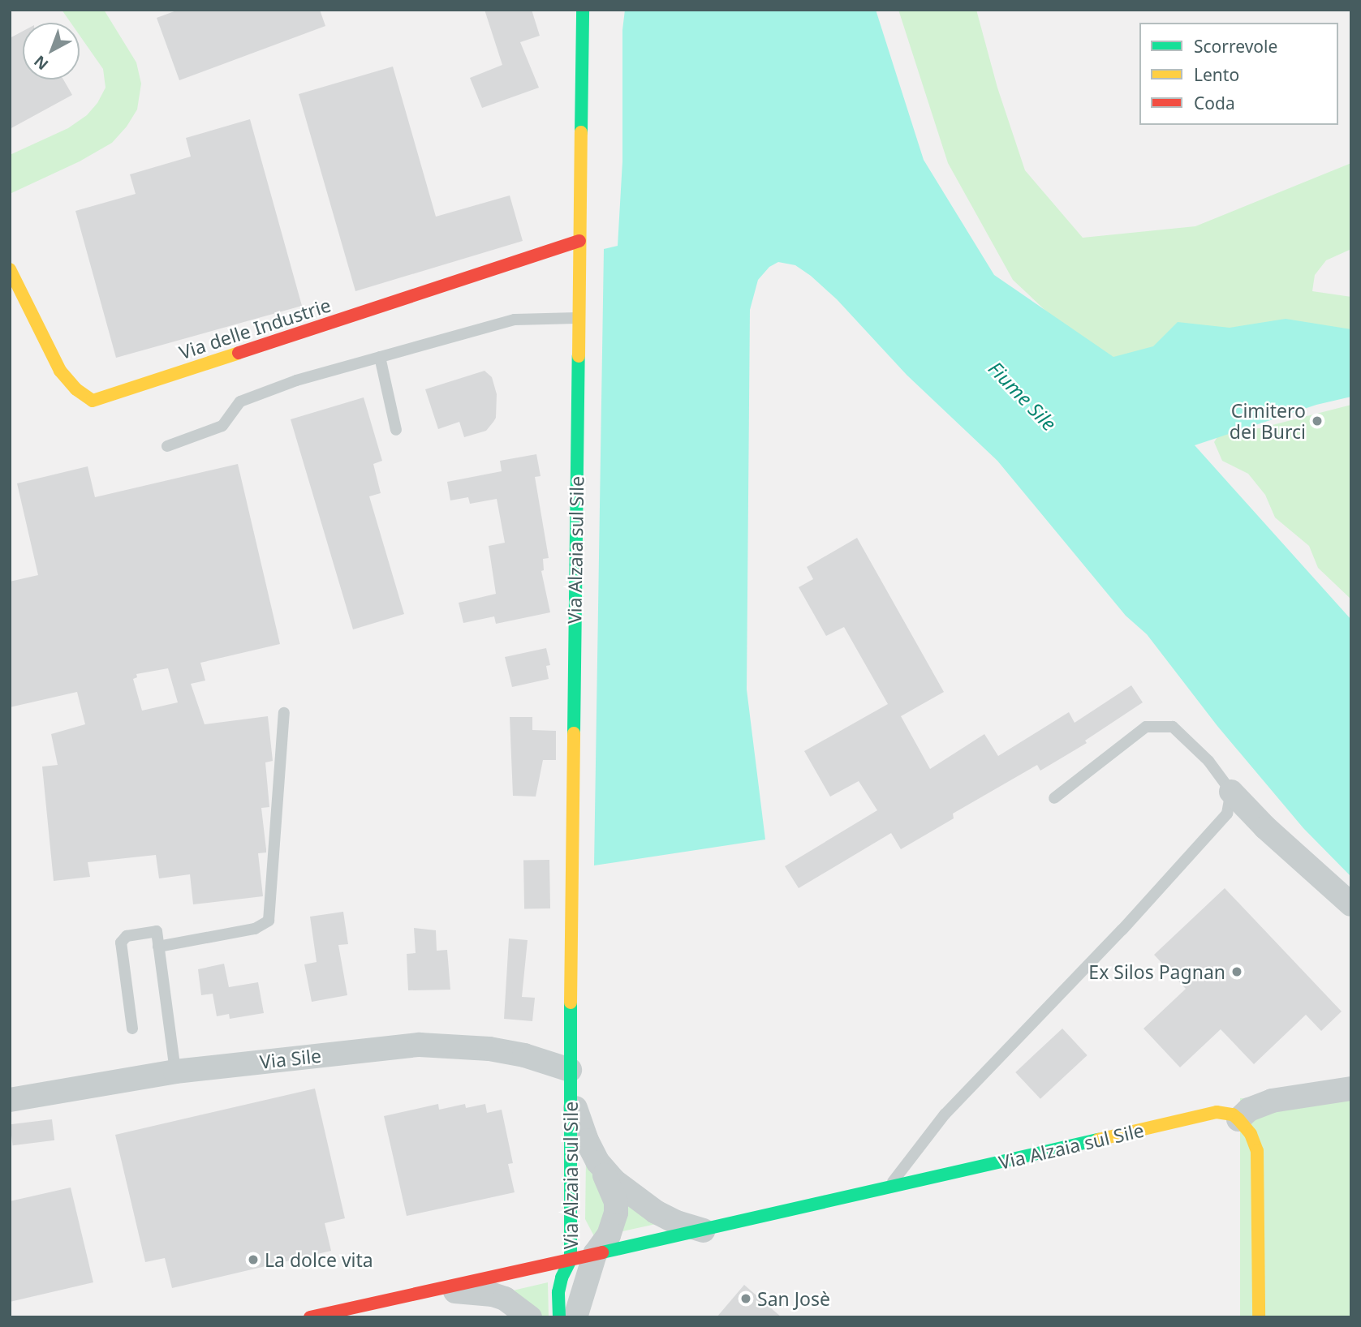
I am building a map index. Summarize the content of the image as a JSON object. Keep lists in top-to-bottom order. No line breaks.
{"streets":{"street":["Via delle Industrie","Via Alzaia sul Sile","Via Sile"]},"crossings":[["Via delle Industrie","Via Alzaia sul Sile"],["Via Alzaia sul Sile","Via Sile"]],"water":["Fiume Sile"],"places":["Cimitero dei Burci","Ex Silos Pagnan","La dolce vita","San Josè"],"legend":["Scorrevole","Lento","Coda"],"north":"bottom left"}
